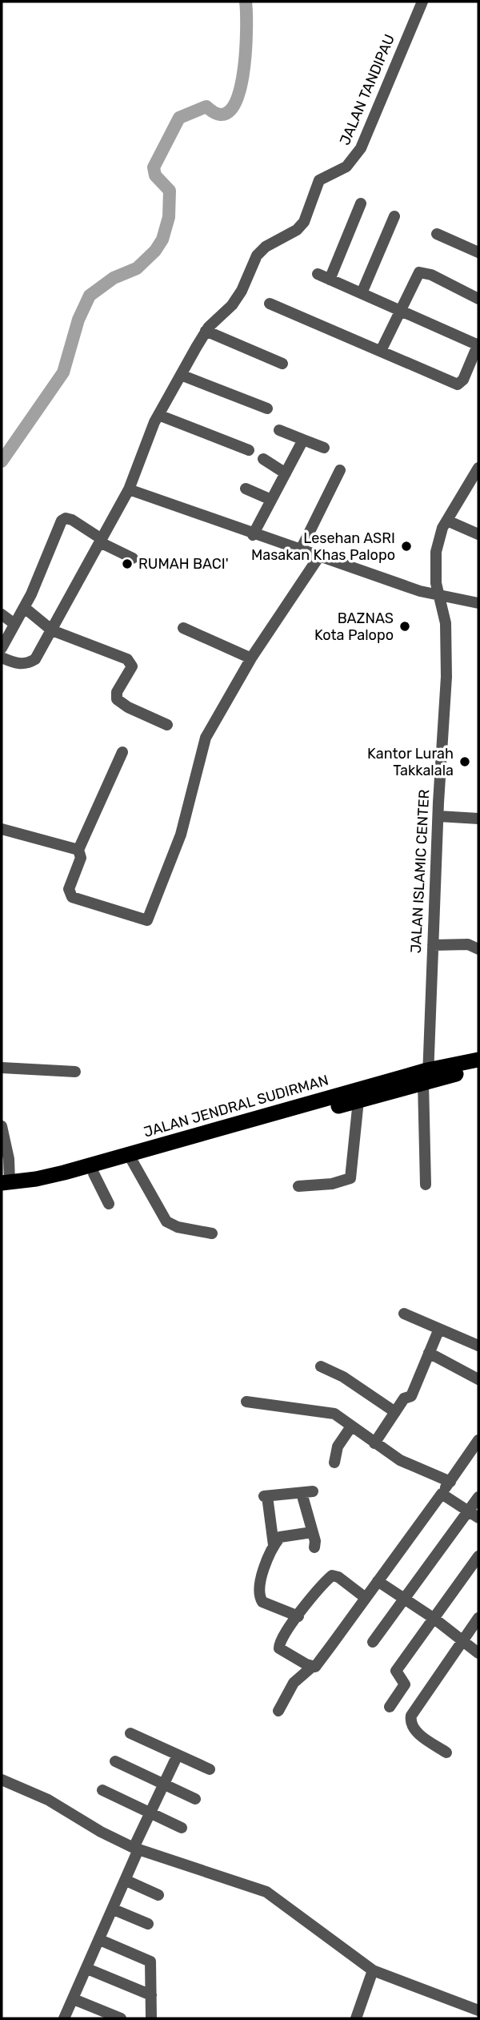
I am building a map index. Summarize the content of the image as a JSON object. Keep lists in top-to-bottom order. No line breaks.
{"streets":{"highway":["JALAN JENDRAL SUDIRMAN"],"street":["JALAN TANDIPAU","JALAN ISLAMIC CENTER"]},"crossings":[["JALAN ISLAMIC CENTER","JALAN JENDRAL SUDIRMAN"]],"places":["Lesehan ASRI Masakan Khas Palopo","RUMAH BACI'","BAZNAS Kota Palopo","Kantor Lurah Takkalala"]}
